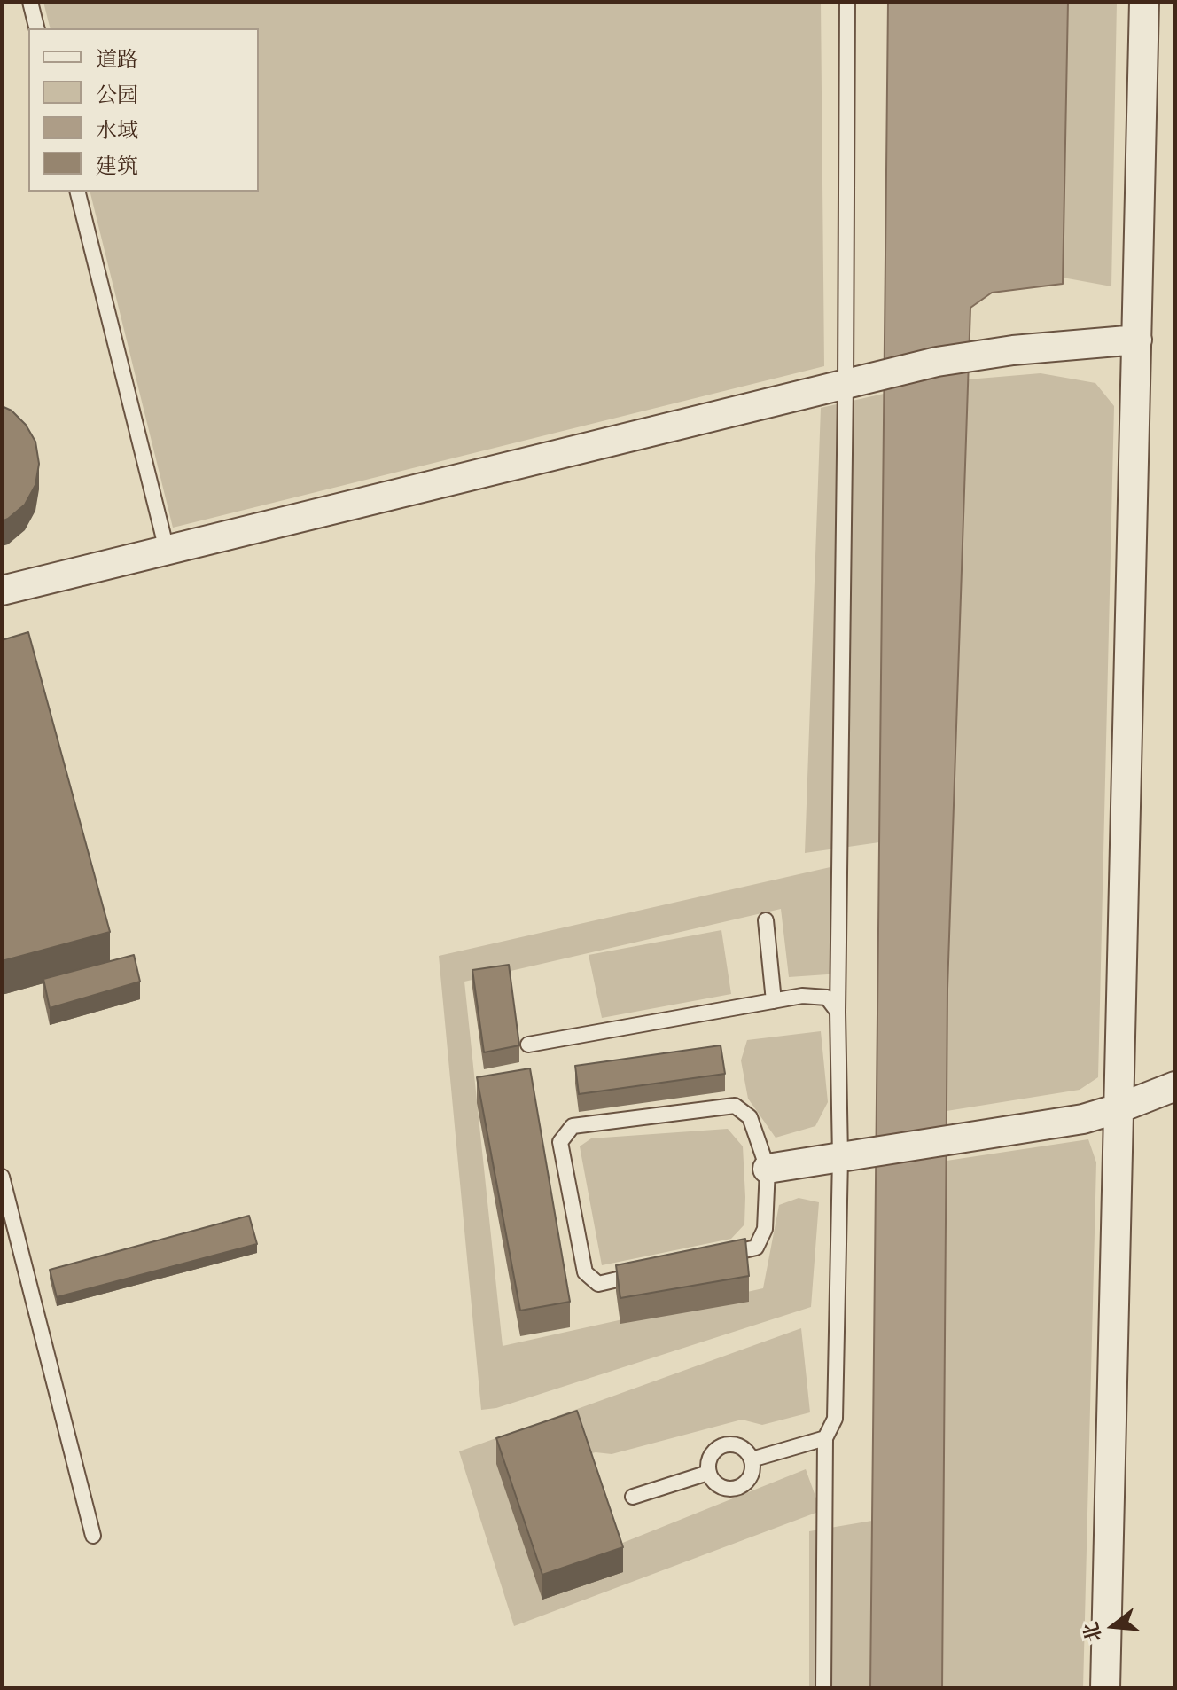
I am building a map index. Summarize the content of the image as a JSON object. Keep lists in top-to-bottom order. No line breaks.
{"legend":["道路","公园","水域","建筑"],"north":"left"}
